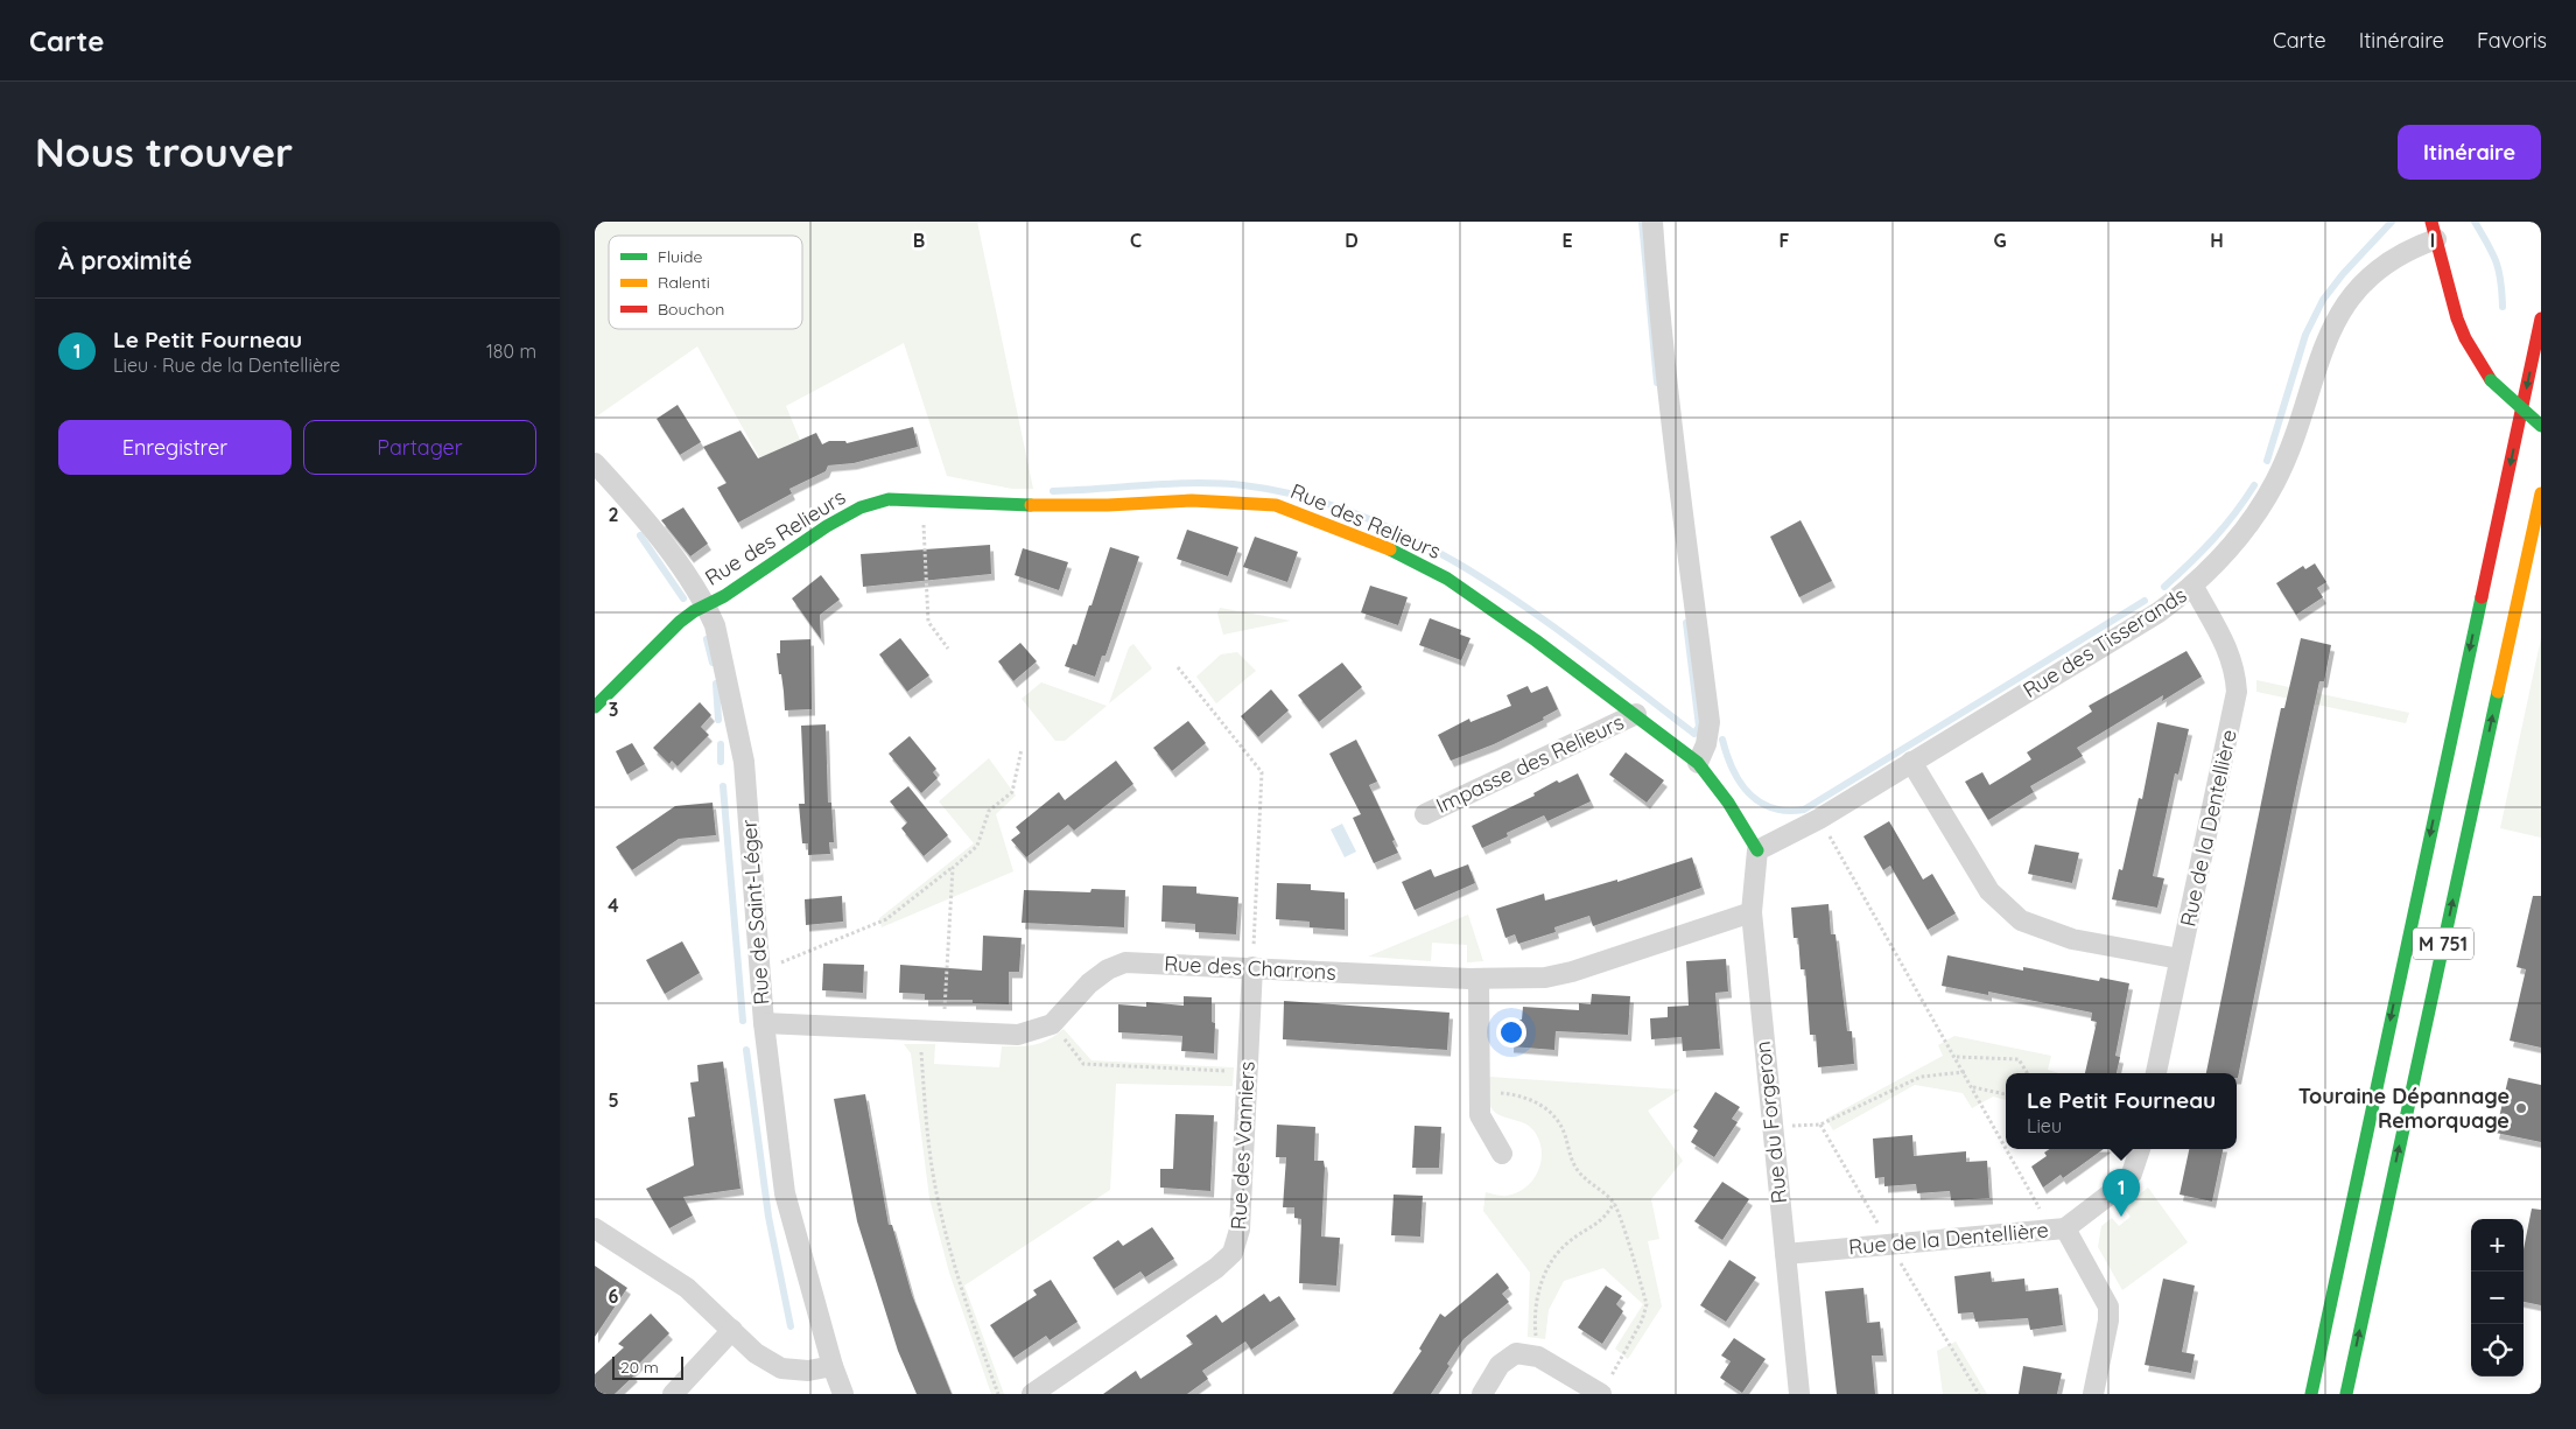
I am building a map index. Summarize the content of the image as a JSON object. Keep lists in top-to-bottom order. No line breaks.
{"streets":{"main road":["Rue des Relieurs","M 751"],"street":["Rue des Tisserands","Impasse des Relieurs","Rue de la Dentellière","Rue de Saint-Léger","Rue des Charrons","Rue du Forgeron","Rue des Vanniers"]},"crossings":[["Rue des Relieurs","Rue des Tisserands"],["Rue des Relieurs","Impasse des Relieurs"],["Rue des Relieurs","Rue de Saint-Léger"],["Rue des Relieurs","Rue du Forgeron"],["Rue des Tisserands","Rue de la Dentellière"],["Rue des Tisserands","Rue du Forgeron"],["Rue de la Dentellière","Rue du Forgeron"],["Rue des Charrons","Rue du Forgeron"],["Rue des Charrons","Rue des Vanniers"]],"places":["Touraine Dépannage Remorquage"],"legend":["Fluide","Ralenti","Bouchon"],"scale_bar":"20 m","page":{"header":"Carte","nav":["Carte","Itinéraire","Favoris"],"buttons":["Itinéraire",["Enregistrer","Partager"]],"title":"Nous trouver","heading":"À proximité","list":[{"mark":"1","name":"Le Petit Fourneau","note":"Lieu · Rue de la Dentellière","value":"180 m"}],"popup":["Le Petit Fourneau","Lieu"],"pins":"1","map_buttons":["+","−"],"scale":"20 m"},"grid":{"columns":["B","C","D","E","F","G","H","I"],"rows":["2","3","4","5","6"]}}
